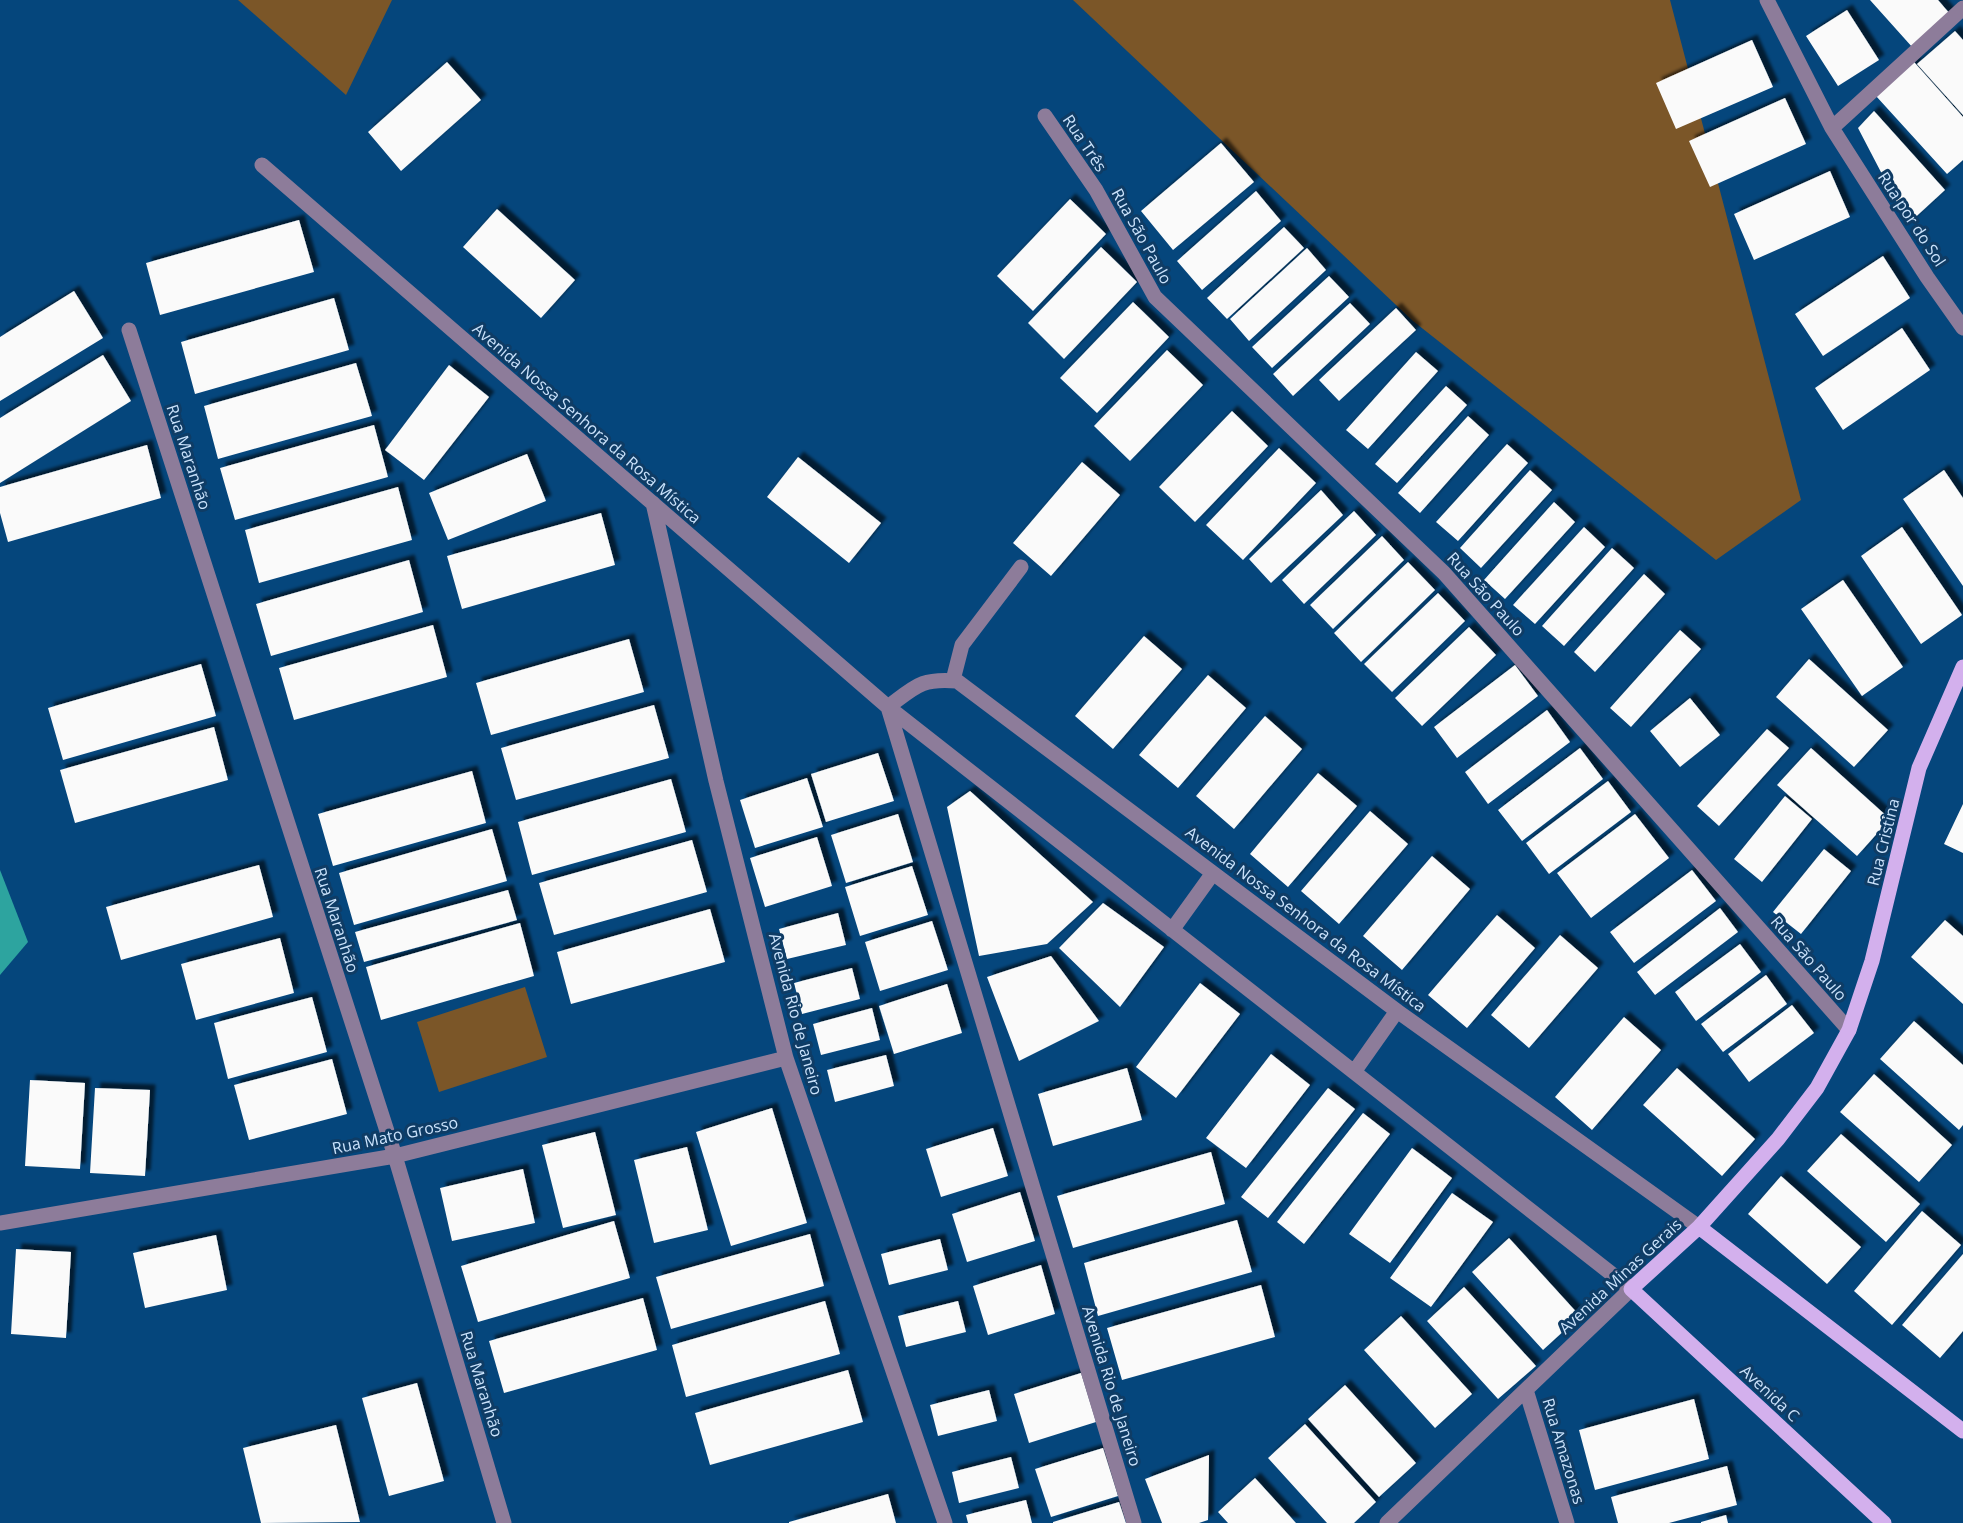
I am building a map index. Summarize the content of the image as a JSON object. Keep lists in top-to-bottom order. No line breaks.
{"streets":{"main road":["Rua Cristina","Avenida Minas Gerais","Avenida C"],"street":["Rua Três","Rua por do Sol","Rua São Paulo","Avenida Nossa Senhora da Rosa Mística","Rua Maranhão","Avenida Rio de Janeiro","Rua Mato Grosso","Rua Amazonas"]},"crossings":[["Rua Três","Rua São Paulo"],["Rua São Paulo","Rua Cristina"],["Rua São Paulo","Avenida Minas Gerais"],["Avenida Nossa Senhora da Rosa Mística","Avenida Rio de Janeiro"],["Avenida Nossa Senhora da Rosa Mística","Avenida Minas Gerais"],["Avenida Nossa Senhora da Rosa Mística","Avenida C"],["Rua Maranhão","Rua Mato Grosso"],["Rua Cristina","Avenida Minas Gerais"],["Avenida Rio de Janeiro","Rua Mato Grosso"],["Avenida Minas Gerais","Avenida C"],["Avenida Minas Gerais","Rua Amazonas"]]}
